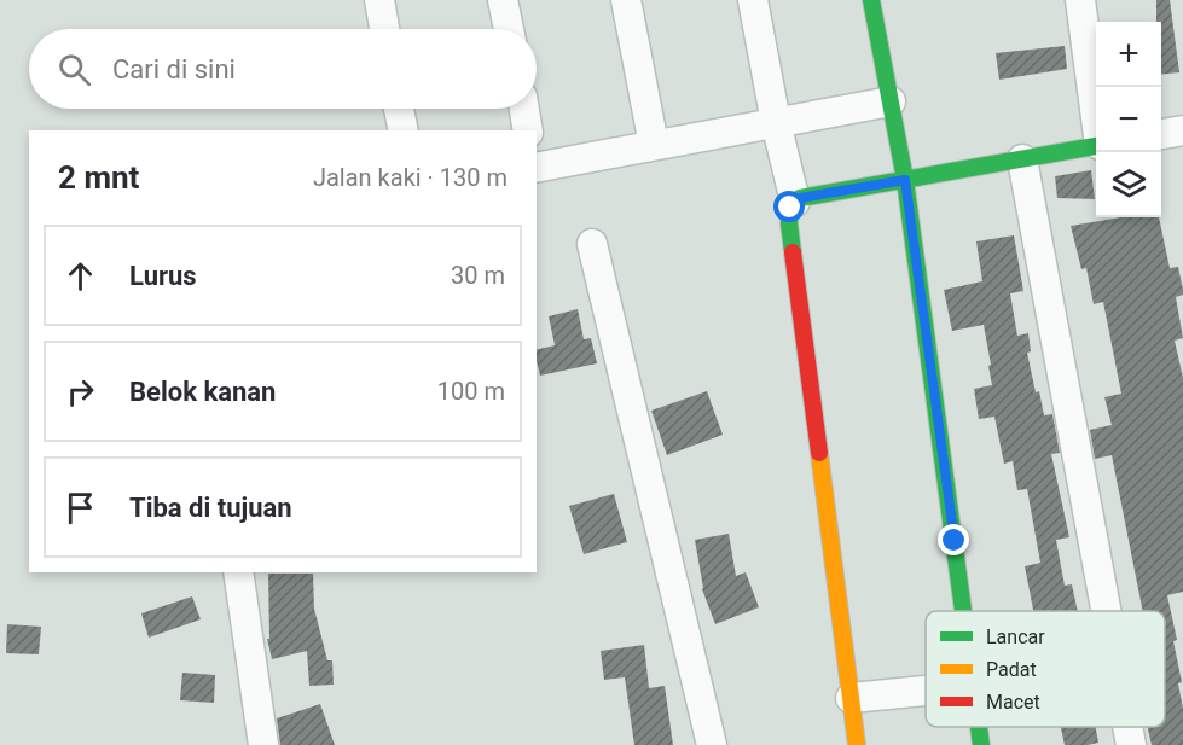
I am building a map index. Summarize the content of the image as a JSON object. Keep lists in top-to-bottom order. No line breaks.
{"legend":["Lancar","Padat","Macet"],"page":{"map_buttons":["+","−"],"search":"Cari di sini","heading":["2 mnt","Jalan kaki · 130 m"],"list":[["Lurus","30 m"],["Belok kanan","100 m"],"Tiba di tujuan"]}}
